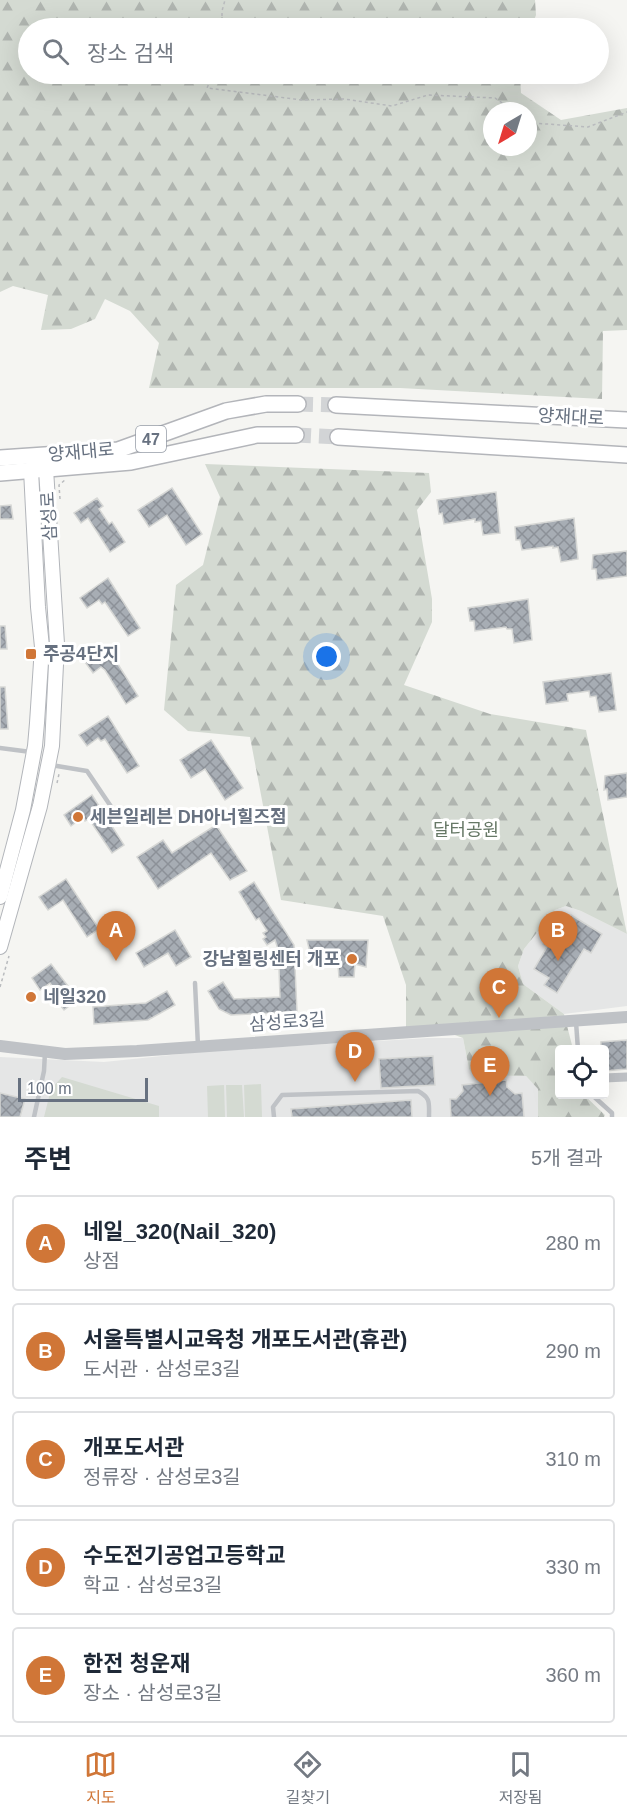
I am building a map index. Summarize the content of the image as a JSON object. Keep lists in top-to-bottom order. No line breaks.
{"streets":{"main road":["양재대로","47","삼성로"],"street":["삼성로3길"]},"crossings":[["양재대로","삼성로"]],"parks":["달터공원"],"places":{"transit":["주공4단지"],"other":["세븐일레븐 DH아너힐즈점","강남힐링센터 개포","네일320"]},"scale_bar":"100 m","north":"bottom left","page":{"search":"장소 검색","pins":["A","B","C","D","E"],"scale":"100 m","heading":["주변","5개 결과"],"list":[{"mark":"A","name":"네일_320(Nail_320)","note":"상점","value":"280 m"},{"mark":"B","name":"서울특별시교육청 개포도서관(휴관)","note":"도서관 · 삼성로3길","value":"290 m"},{"mark":"C","name":"개포도서관","note":"정류장 · 삼성로3길","value":"310 m"},{"mark":"D","name":"수도전기공업고등학교","note":"학교 · 삼성로3길","value":"330 m"},{"mark":"E","name":"한전 청운재","note":"장소 · 삼성로3길","value":"360 m"}],"nav":["지도","길찾기","저장됨"]}}
